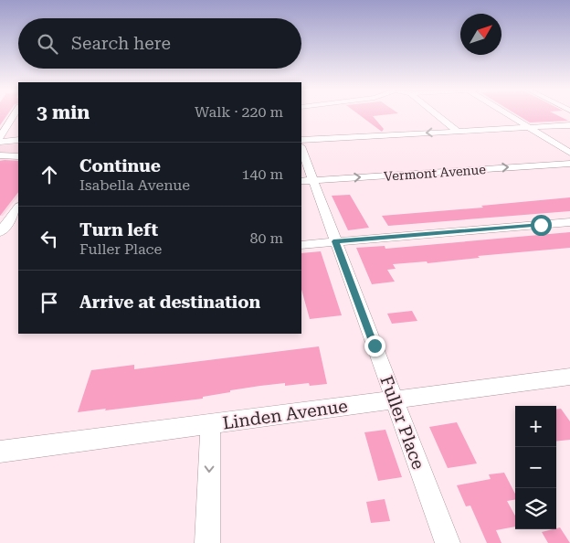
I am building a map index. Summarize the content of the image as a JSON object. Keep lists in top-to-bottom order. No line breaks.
{"streets":{"street":["Vermont Avenue","Linden Avenue","Fuller Place"]},"crossings":[["Vermont Avenue","Fuller Place"],["Linden Avenue","Fuller Place"]],"north":"top right","page":{"search":"Search here","heading":["3 min","Walk · 220 m"],"list":[["Continue","Isabella Avenue","140 m"],["Turn left","Fuller Place","80 m"],"Arrive at destination"],"map_buttons":["+","−"]}}
